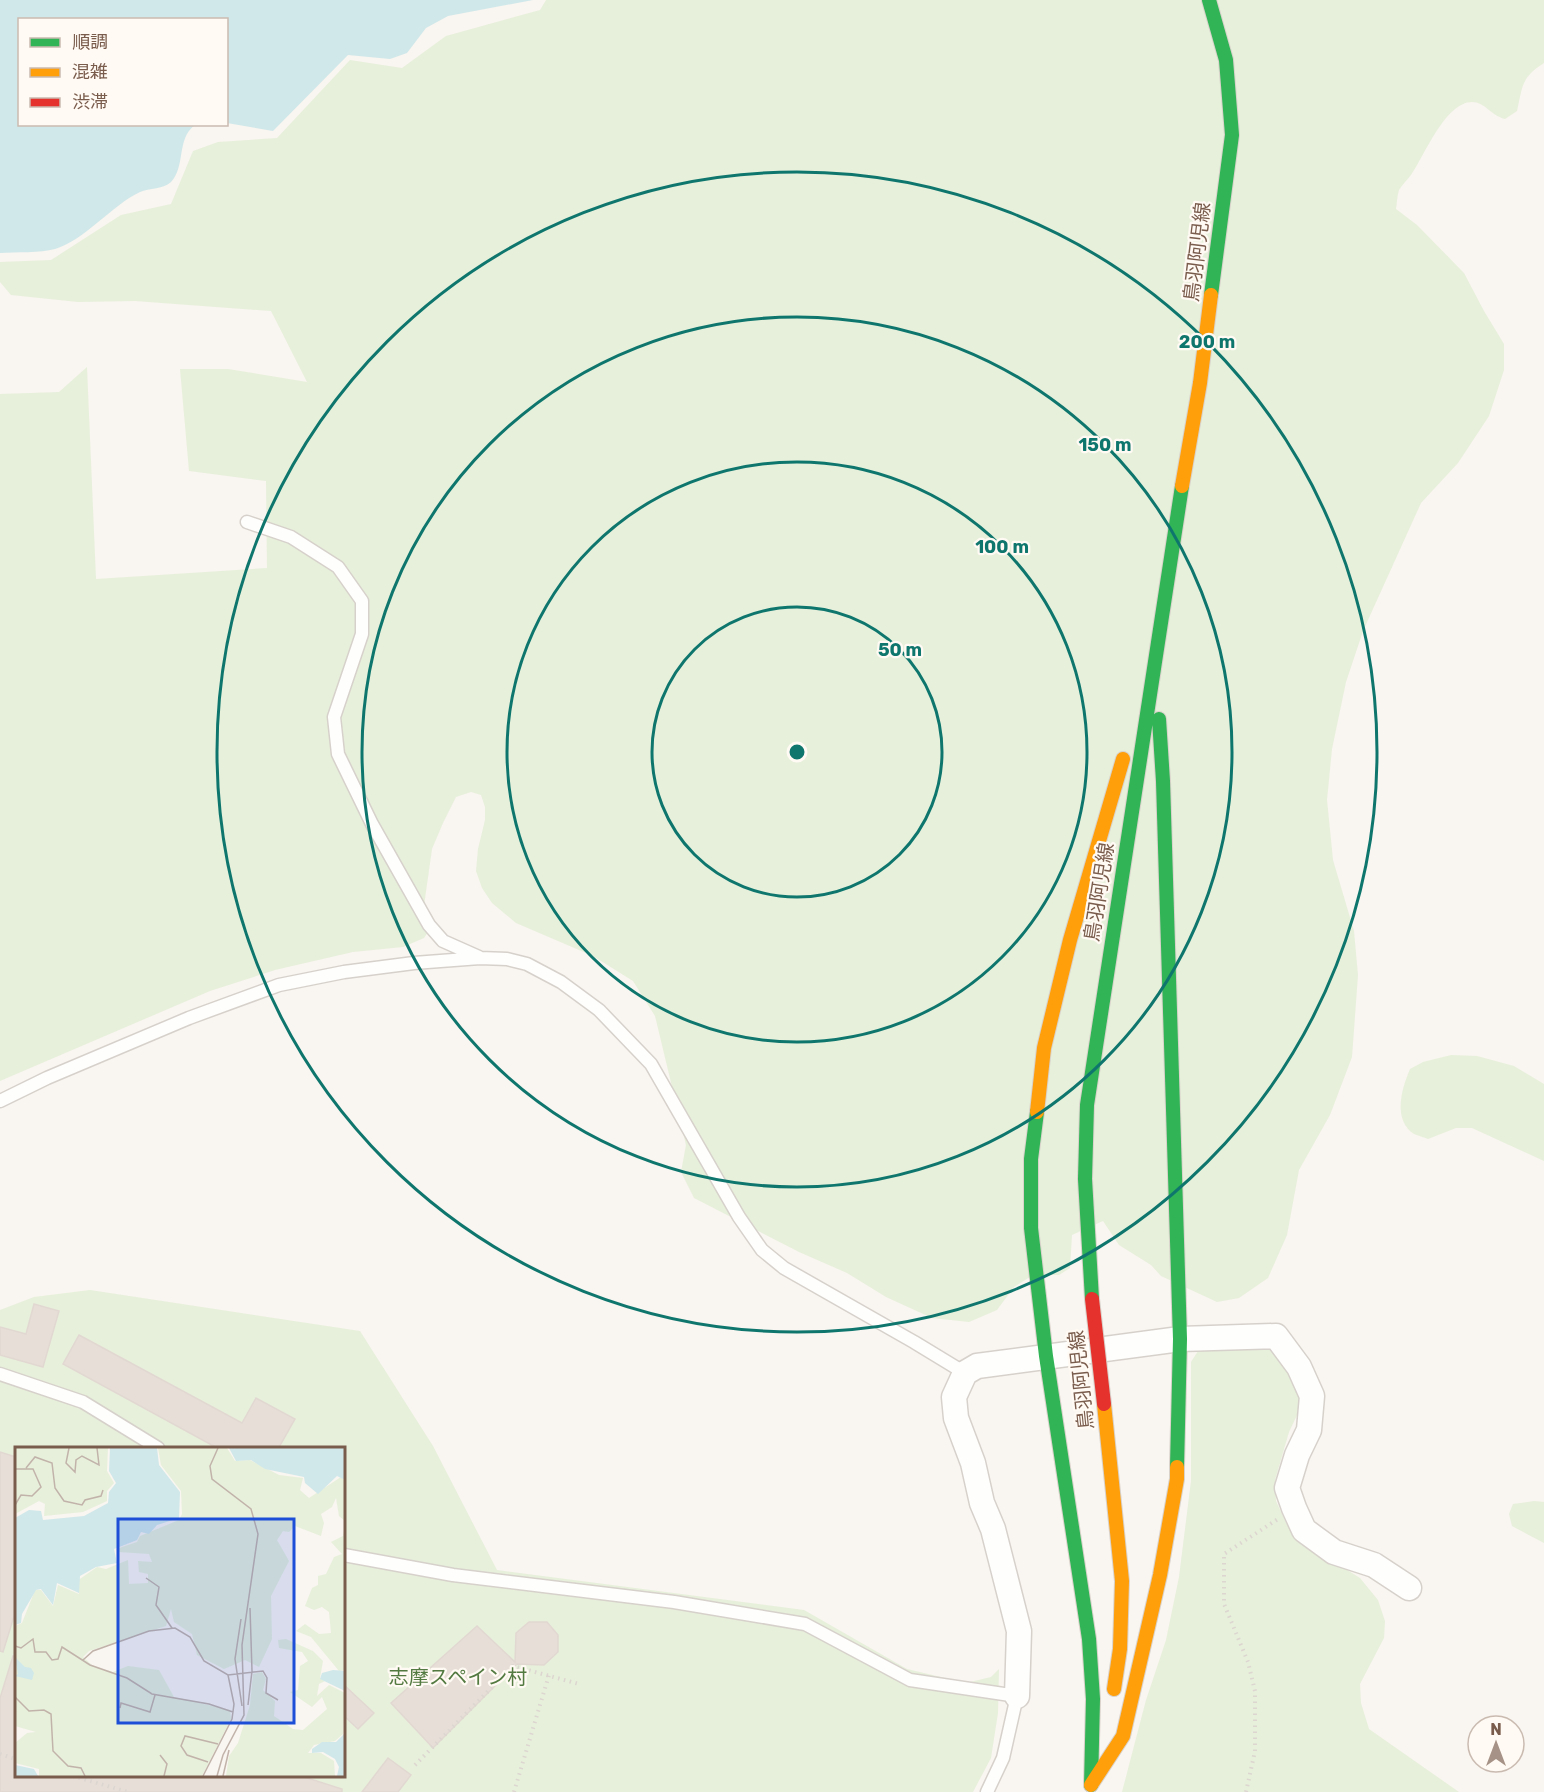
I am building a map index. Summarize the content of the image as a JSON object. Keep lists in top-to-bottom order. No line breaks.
{"streets":{"main road":["鳥羽阿児線"]},"parks":["志摩スペイン村"],"legend":["順調","混雑","渋滞"],"north":"top","rings":["200 m","150 m","100 m","50 m"]}
